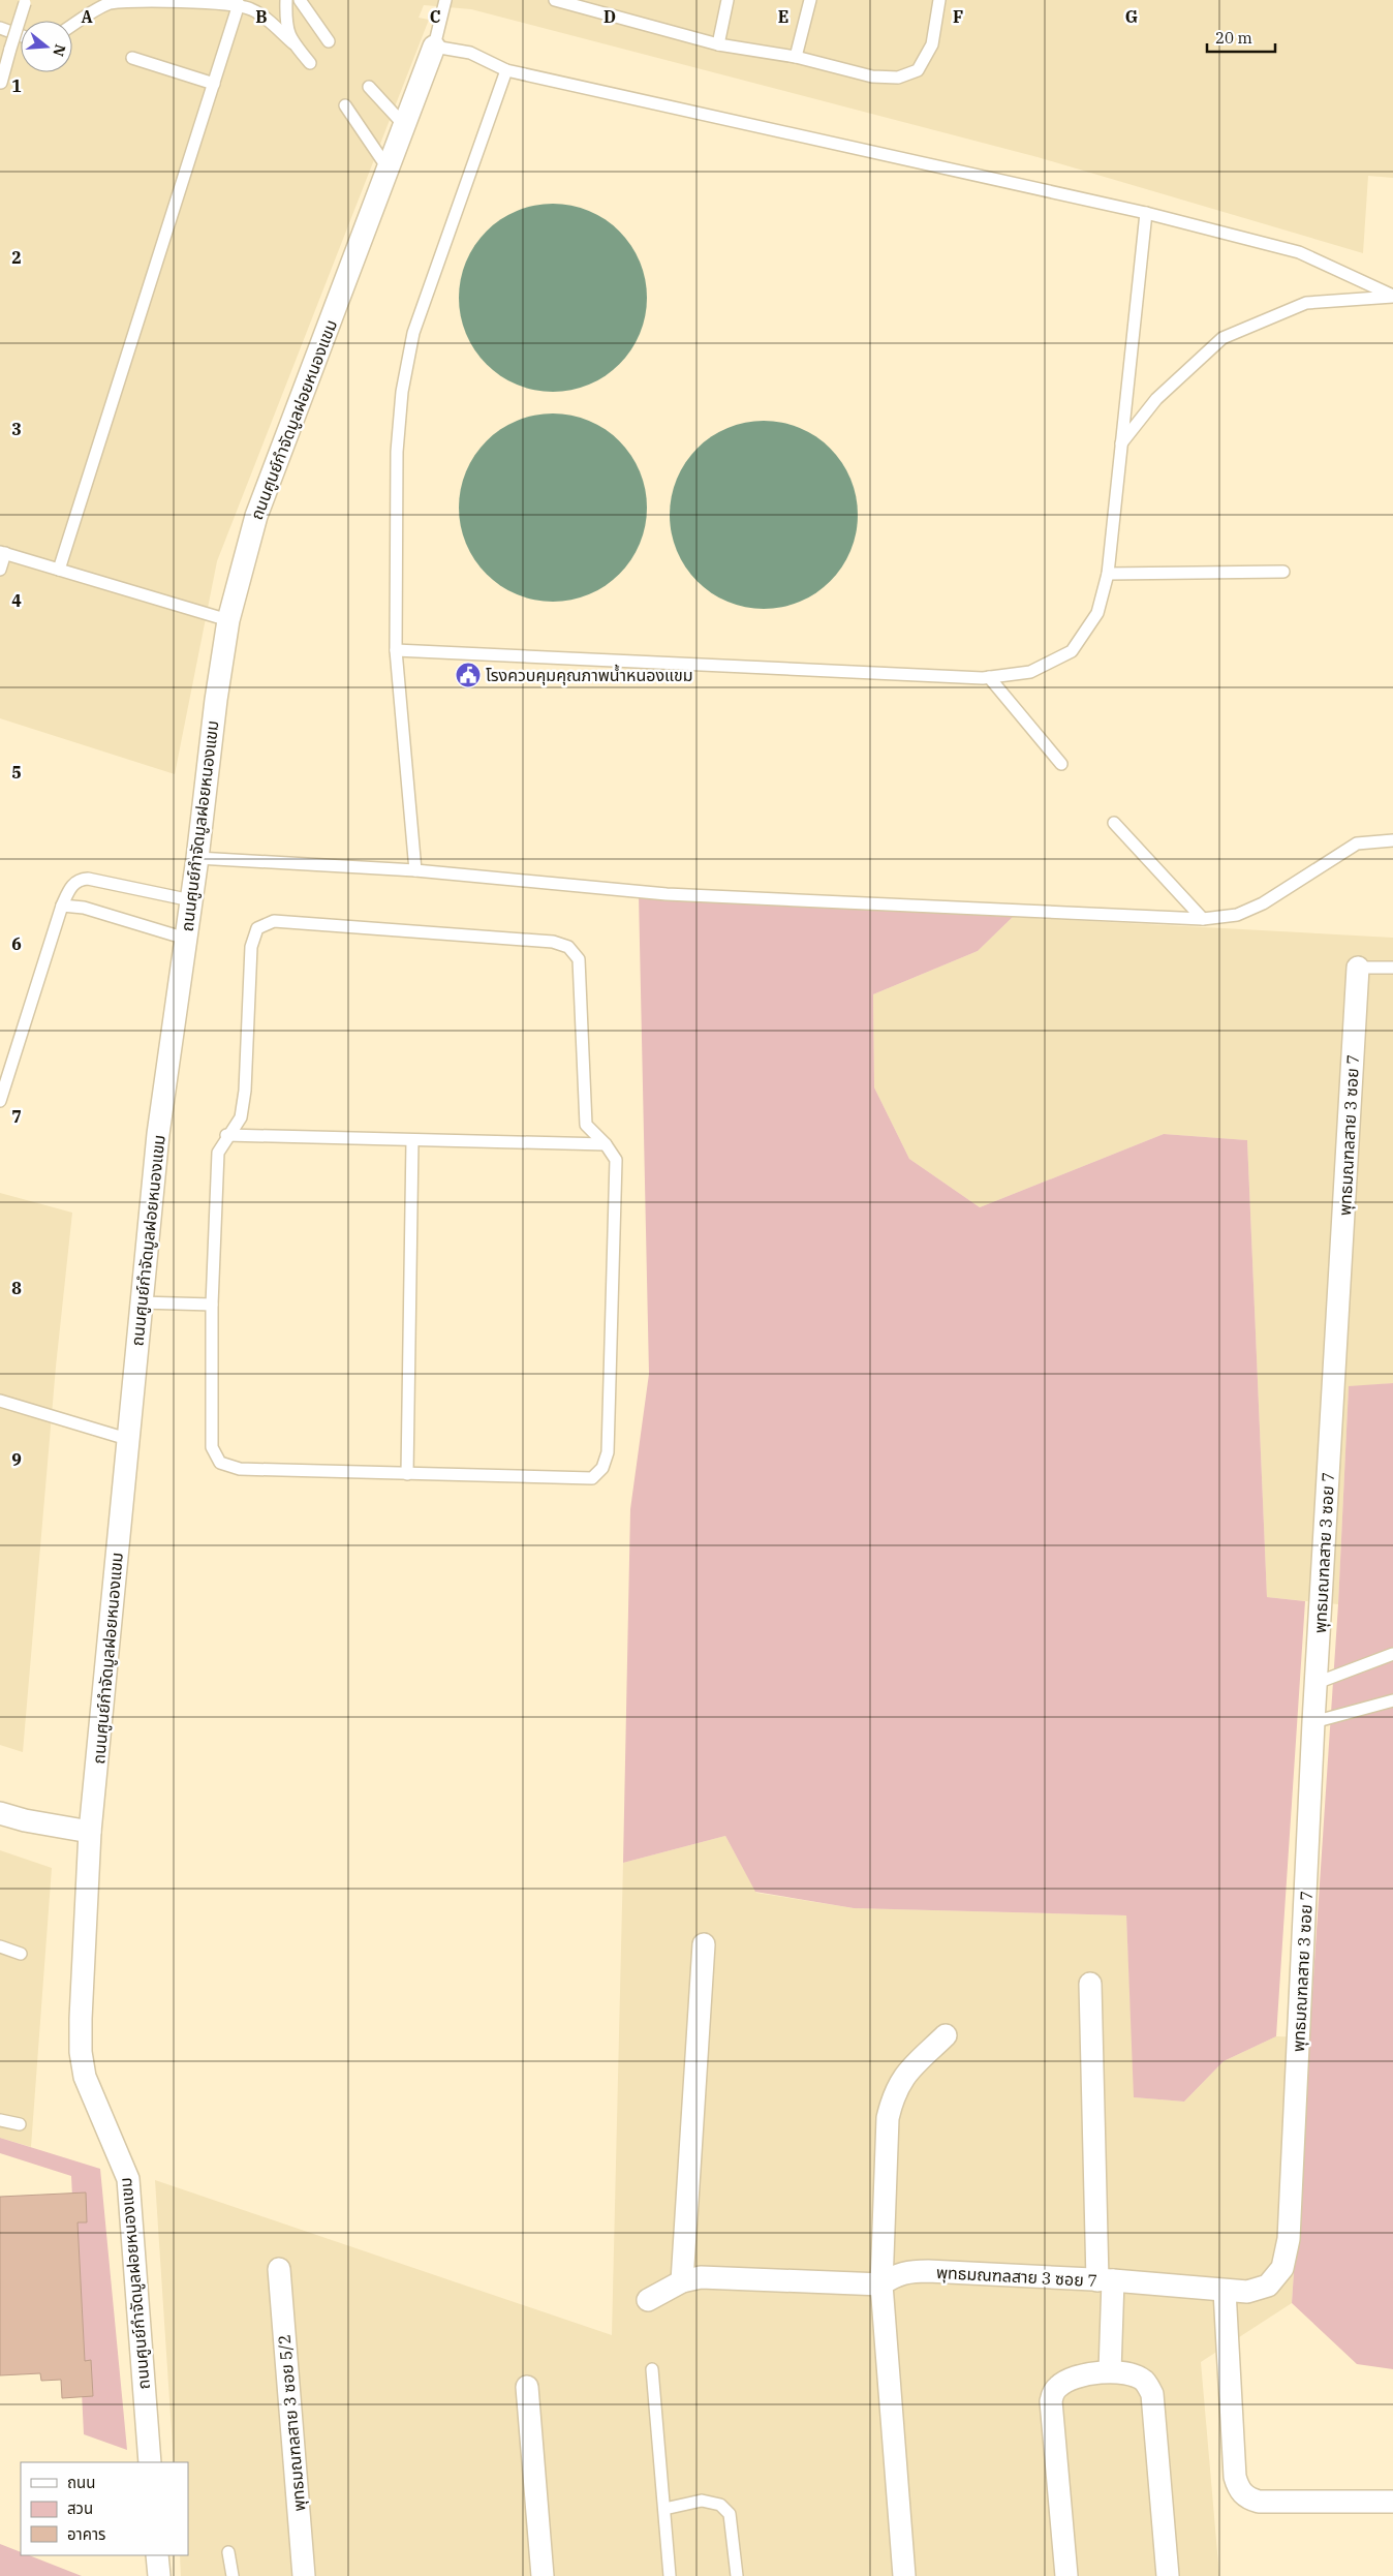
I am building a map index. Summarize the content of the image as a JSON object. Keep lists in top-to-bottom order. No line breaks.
{"streets":{"street":["ถนนศูนย์กำจัดมูลฝอยหนองแขม","พุทธมณฑลสาย 3 ซอย 7","พุทธมณฑลสาย 3 ซอย 5/2"]},"places":{"public building":["โรงควบคุมคุณภาพน้ำหนองแขม"]},"legend":["ถนน","สวน","อาคาร"],"scale_bar":"20 m","north":"right","grid":{"columns":["A","B","C","D","E","F","G"],"rows":["1","2","3","4","5","6","7","8","9"]}}
